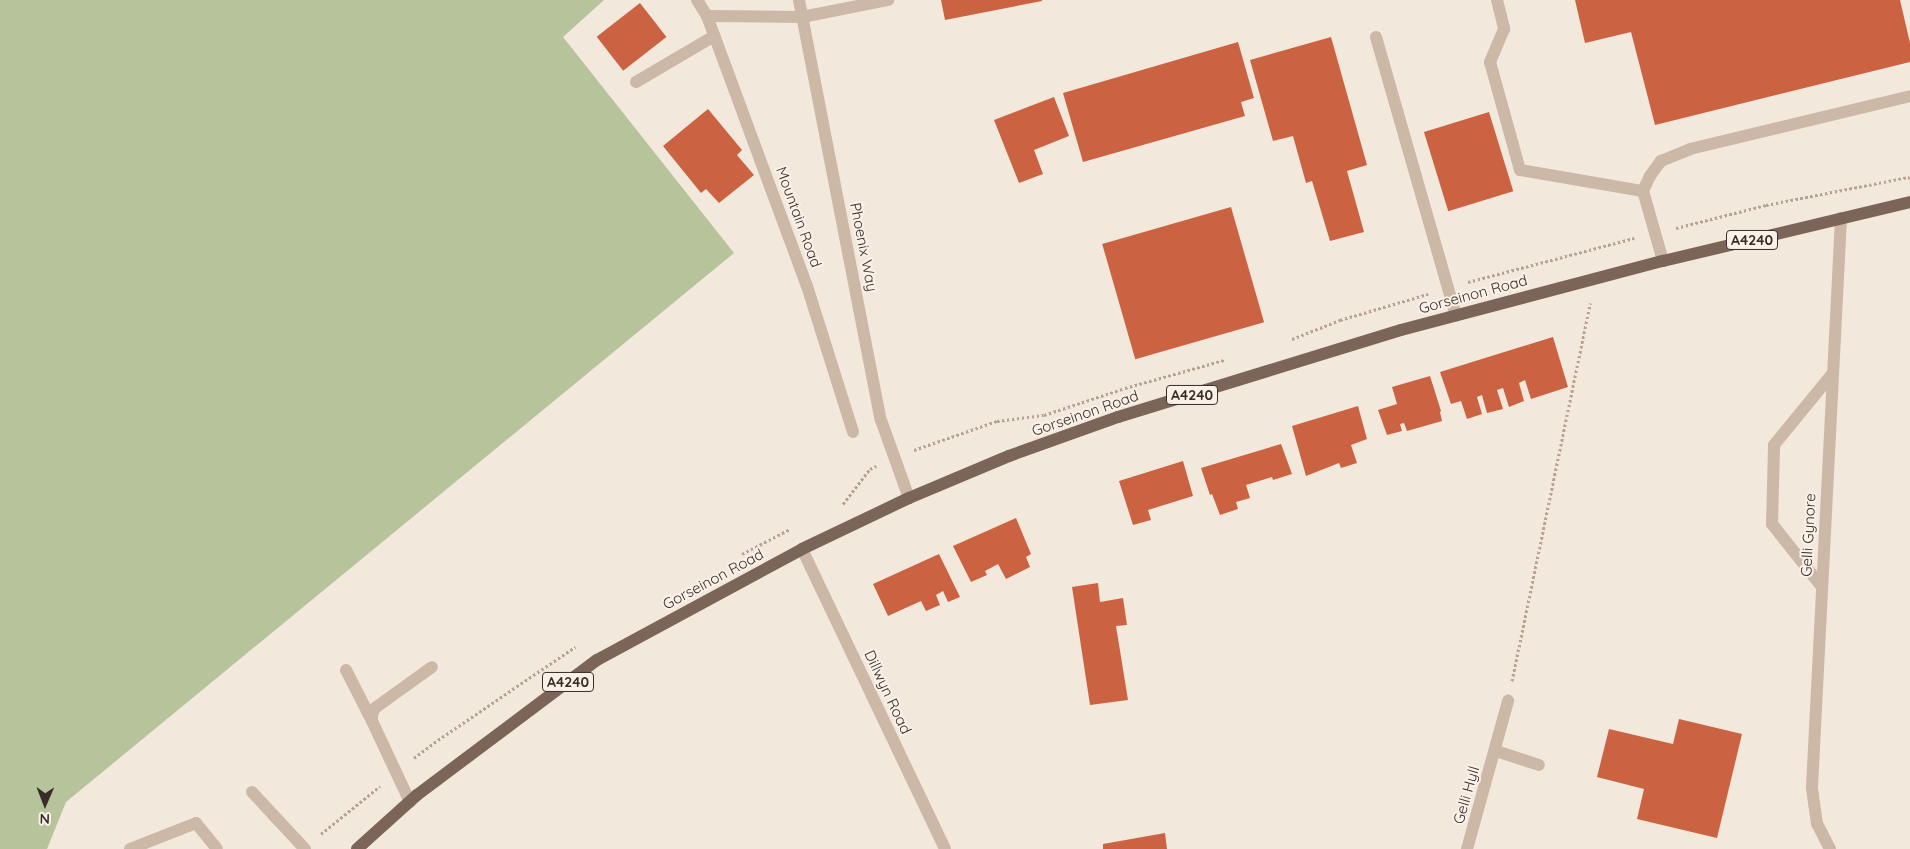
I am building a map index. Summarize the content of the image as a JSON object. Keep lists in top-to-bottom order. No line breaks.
{"streets":{"main road":["A4240","Gorseinon Road"],"street":["Mountain Road","Phoenix Way","Gelli Gynore","Dillwyn Road","Gelli Hyll"]},"crossings":[["Phoenix Way","Gorseinon Road"],["Gorseinon Road","Gelli Gynore"],["Gorseinon Road","Dillwyn Road"]],"north":"bottom"}
